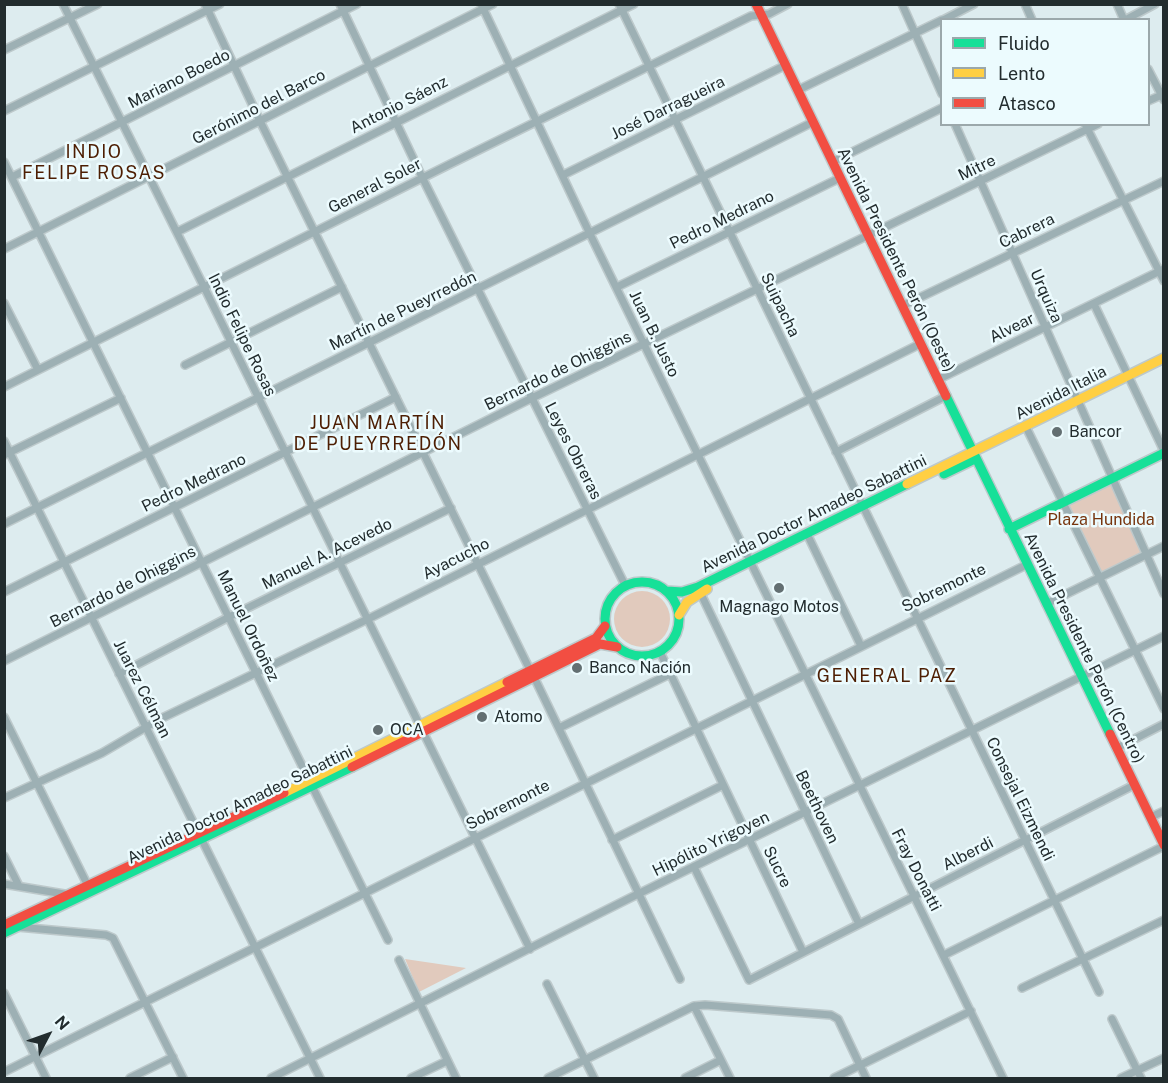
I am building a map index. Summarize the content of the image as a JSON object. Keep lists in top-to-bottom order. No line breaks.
{"streets":{"main road":["Avenida Presidente Perón (Oeste)","Avenida Italia","Avenida Doctor Amadeo Sabattini","Avenida Presidente Perón (Centro)"],"street":["Mariano Boedo","Antonio Sáenz","Gerónimo del Barco","José Darragueira","Mitre","General Soler","Pedro Medrano","Cabrera","Urquiza","Suipacha","Martín de Pueyrredón","Alvear","Juan B. Justo","Indio Felipe Rosas","Bernardo de Ohiggins","Leyes Obreras","Manuel A. Acevedo","Ayacucho","Sobremonte","Manuel Ordoñez","Juarez Célman","Consejal Eizmendi","Beethoven","Hipólito Yrigoyen","Alberdi","Sucre","Fray Donatti"]},"crossings":[["Mariano Boedo","Indio Felipe Rosas"],["Mariano Boedo","Leyes Obreras"],["Mariano Boedo","Manuel Ordoñez"],["Antonio Sáenz","Suipacha"],["Antonio Sáenz","Juan B. Justo"],["Antonio Sáenz","Indio Felipe Rosas"],["Antonio Sáenz","Leyes Obreras"],["Gerónimo del Barco","Juan B. Justo"],["Gerónimo del Barco","Indio Felipe Rosas"],["Gerónimo del Barco","Leyes Obreras"],["Gerónimo del Barco","Manuel Ordoñez"],["José Darragueira","Avenida Presidente Perón (Oeste)"],["José Darragueira","Suipacha"],["José Darragueira","Juan B. Justo"],["Mitre","Avenida Presidente Perón (Oeste)"],["Mitre","Urquiza"],["Mitre","Bernardo de Ohiggins"],["General Soler","Avenida Presidente Perón (Oeste)"],["General Soler","Suipacha"],["General Soler","Juan B. Justo"],["General Soler","Indio Felipe Rosas"],["General Soler","Leyes Obreras"],["General Soler","Manuel Ordoñez"],["Pedro Medrano","Avenida Presidente Perón (Oeste)"],["Pedro Medrano","Suipacha"],["Pedro Medrano","Juan B. Justo"],["Pedro Medrano","Indio Felipe Rosas"],["Pedro Medrano","Manuel Ordoñez"],["Pedro Medrano","Juarez Célman"],["Cabrera","Avenida Presidente Perón (Oeste)"],["Cabrera","Urquiza"],["Avenida Presidente Perón (Oeste)","Martín de Pueyrredón"],["Avenida Presidente Perón (Oeste)","Alvear"],["Avenida Presidente Perón (Oeste)","Bernardo de Ohiggins"],["Avenida Presidente Perón (Oeste)","Avenida Italia"],["Avenida Presidente Perón (Oeste)","Avenida Doctor Amadeo Sabattini"],["Avenida Presidente Perón (Oeste)","Ayacucho"],["Avenida Presidente Perón (Oeste)","Avenida Presidente Perón (Centro)"],["Urquiza","Alvear"],["Urquiza","Avenida Italia"],["Suipacha","Martín de Pueyrredón"],["Suipacha","Bernardo de Ohiggins"],["Suipacha","Avenida Doctor Amadeo Sabattini"],["Suipacha","Ayacucho"],["Suipacha","Sobremonte"],["Suipacha","Consejal Eizmendi"],["Martín de Pueyrredón","Juan B. Justo"],["Martín de Pueyrredón","Indio Felipe Rosas"],["Martín de Pueyrredón","Leyes Obreras"],["Martín de Pueyrredón","Manuel Ordoñez"],["Martín de Pueyrredón","Juarez Célman"],["Juan B. Justo","Bernardo de Ohiggins"],["Juan B. Justo","Avenida Doctor Amadeo Sabattini"],["Juan B. Justo","Ayacucho"],["Juan B. Justo","Sobremonte"],["Juan B. Justo","Fray Donatti"],["Indio Felipe Rosas","Bernardo de Ohiggins"],["Indio Felipe Rosas","Avenida Doctor Amadeo Sabattini"],["Indio Felipe Rosas","Manuel A. Acevedo"],["Indio Felipe Rosas","Ayacucho"],["Indio Felipe Rosas","Sobremonte"],["Indio Felipe Rosas","Hipólito Yrigoyen"],["Bernardo de Ohiggins","Leyes Obreras"],["Bernardo de Ohiggins","Manuel Ordoñez"],["Bernardo de Ohiggins","Juarez Célman"],["Avenida Italia","Avenida Doctor Amadeo Sabattini"],["Leyes Obreras","Avenida Doctor Amadeo Sabattini"],["Leyes Obreras","Ayacucho"],["Avenida Doctor Amadeo Sabattini","Manuel Ordoñez"],["Avenida Doctor Amadeo Sabattini","Juarez Célman"],["Avenida Doctor Amadeo Sabattini","Beethoven"],["Manuel A. Acevedo","Manuel Ordoñez"],["Manuel A. Acevedo","Juarez Célman"],["Ayacucho","Manuel Ordoñez"],["Ayacucho","Juarez Célman"],["Sobremonte","Manuel Ordoñez"],["Sobremonte","Avenida Presidente Perón (Centro)"],["Sobremonte","Juarez Célman"],["Sobremonte","Consejal Eizmendi"],["Sobremonte","Beethoven"],["Sobremonte","Sucre"],["Sobremonte","Fray Donatti"],["Avenida Presidente Perón (Centro)","Hipólito Yrigoyen"],["Avenida Presidente Perón (Centro)","Alberdi"],["Juarez Célman","Hipólito Yrigoyen"],["Consejal Eizmendi","Hipólito Yrigoyen"],["Consejal Eizmendi","Alberdi"],["Beethoven","Hipólito Yrigoyen"],["Beethoven","Alberdi"],["Hipólito Yrigoyen","Alberdi"],["Hipólito Yrigoyen","Sucre"],["Hipólito Yrigoyen","Fray Donatti"],["Alberdi","Sucre"],["Alberdi","Fray Donatti"]],"districts":["INDIO FELIPE ROSAS","JUAN MARTÍN DE PUEYRREDÓN","GENERAL PAZ"],"parks":["Plaza Hundida"],"places":["Bancor","Magnago Motos","Banco Nación","Atomo","OCA"],"legend":["Fluido","Lento","Atasco"],"north":"top right"}
